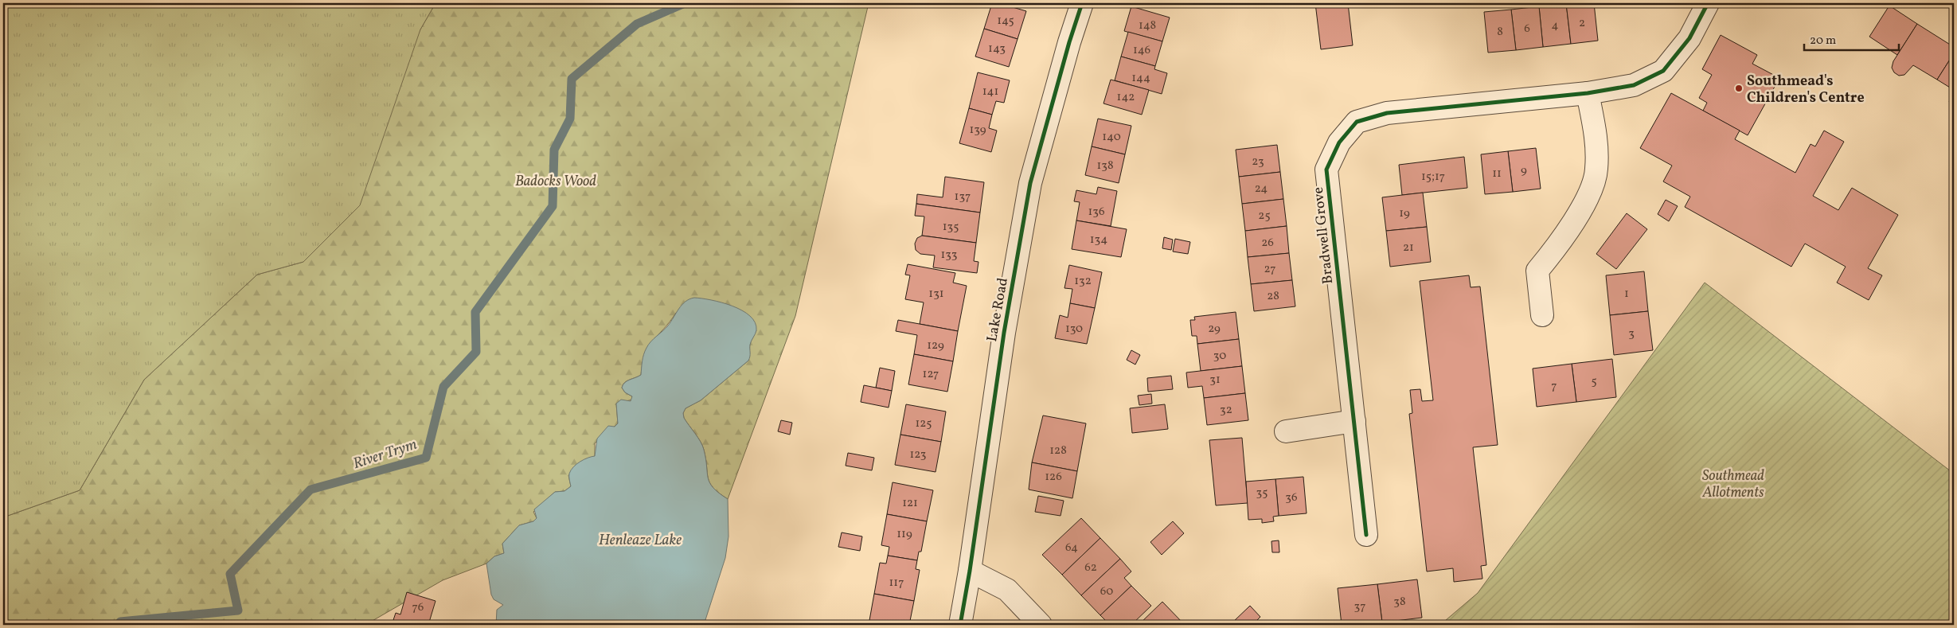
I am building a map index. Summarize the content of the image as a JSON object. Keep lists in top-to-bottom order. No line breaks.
{"streets":{"street":["Bradwell Grove","Lake Road"]},"water":["River Trym","Henleaze Lake"],"parks":["Badocks Wood","Southmead Allotments"],"places":["Southmead's Children's Centre"],"house_numbers":["145","2","148","4","6","8","143","146","144","141","142","139","140","23","138","9","11","15;17","24","137","136","19","25","135","134","26","21","133","27","132","131","1","28","130","29","3","129","30","127","31","5","7","32","125","128","123","126","35","36","121","119","64","62","117","60","38","37","76"],"scale_bar":"20 m"}
